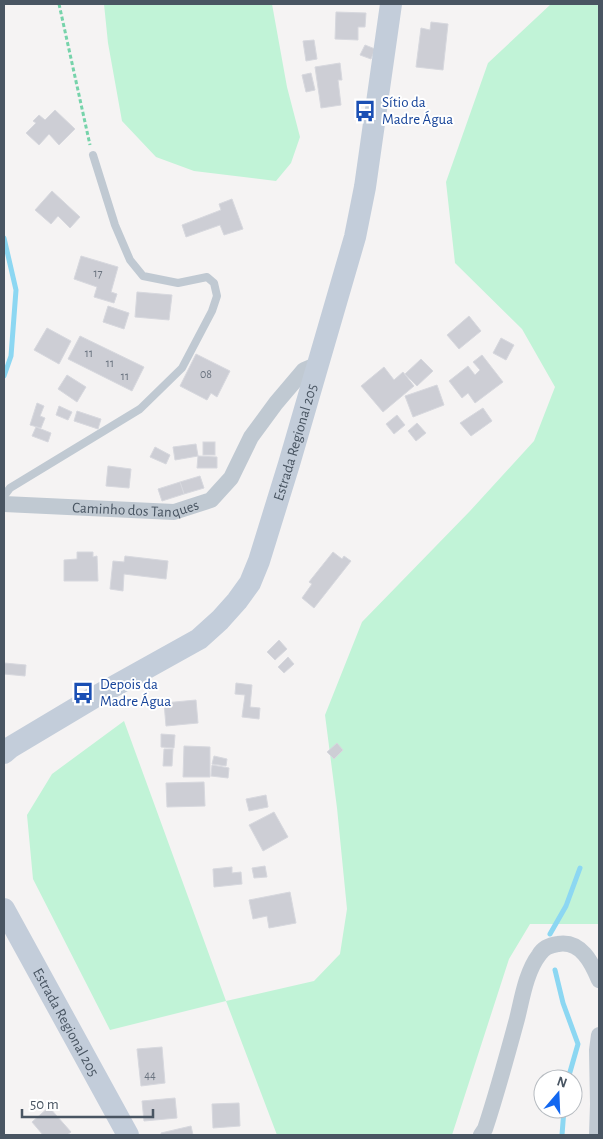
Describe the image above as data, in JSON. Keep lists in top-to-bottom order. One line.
{"streets":{"main road":["Estrada Regional 205"],"street":["Caminho dos Tanques"]},"crossings":[["Estrada Regional 205","Caminho dos Tanques"]],"places":{"bus stop":["Sítio da Madre Água","Depois da Madre Água"]},"house_numbers":["17","11","11","08","11","44"],"scale_bar":"50 m","north":"top"}
